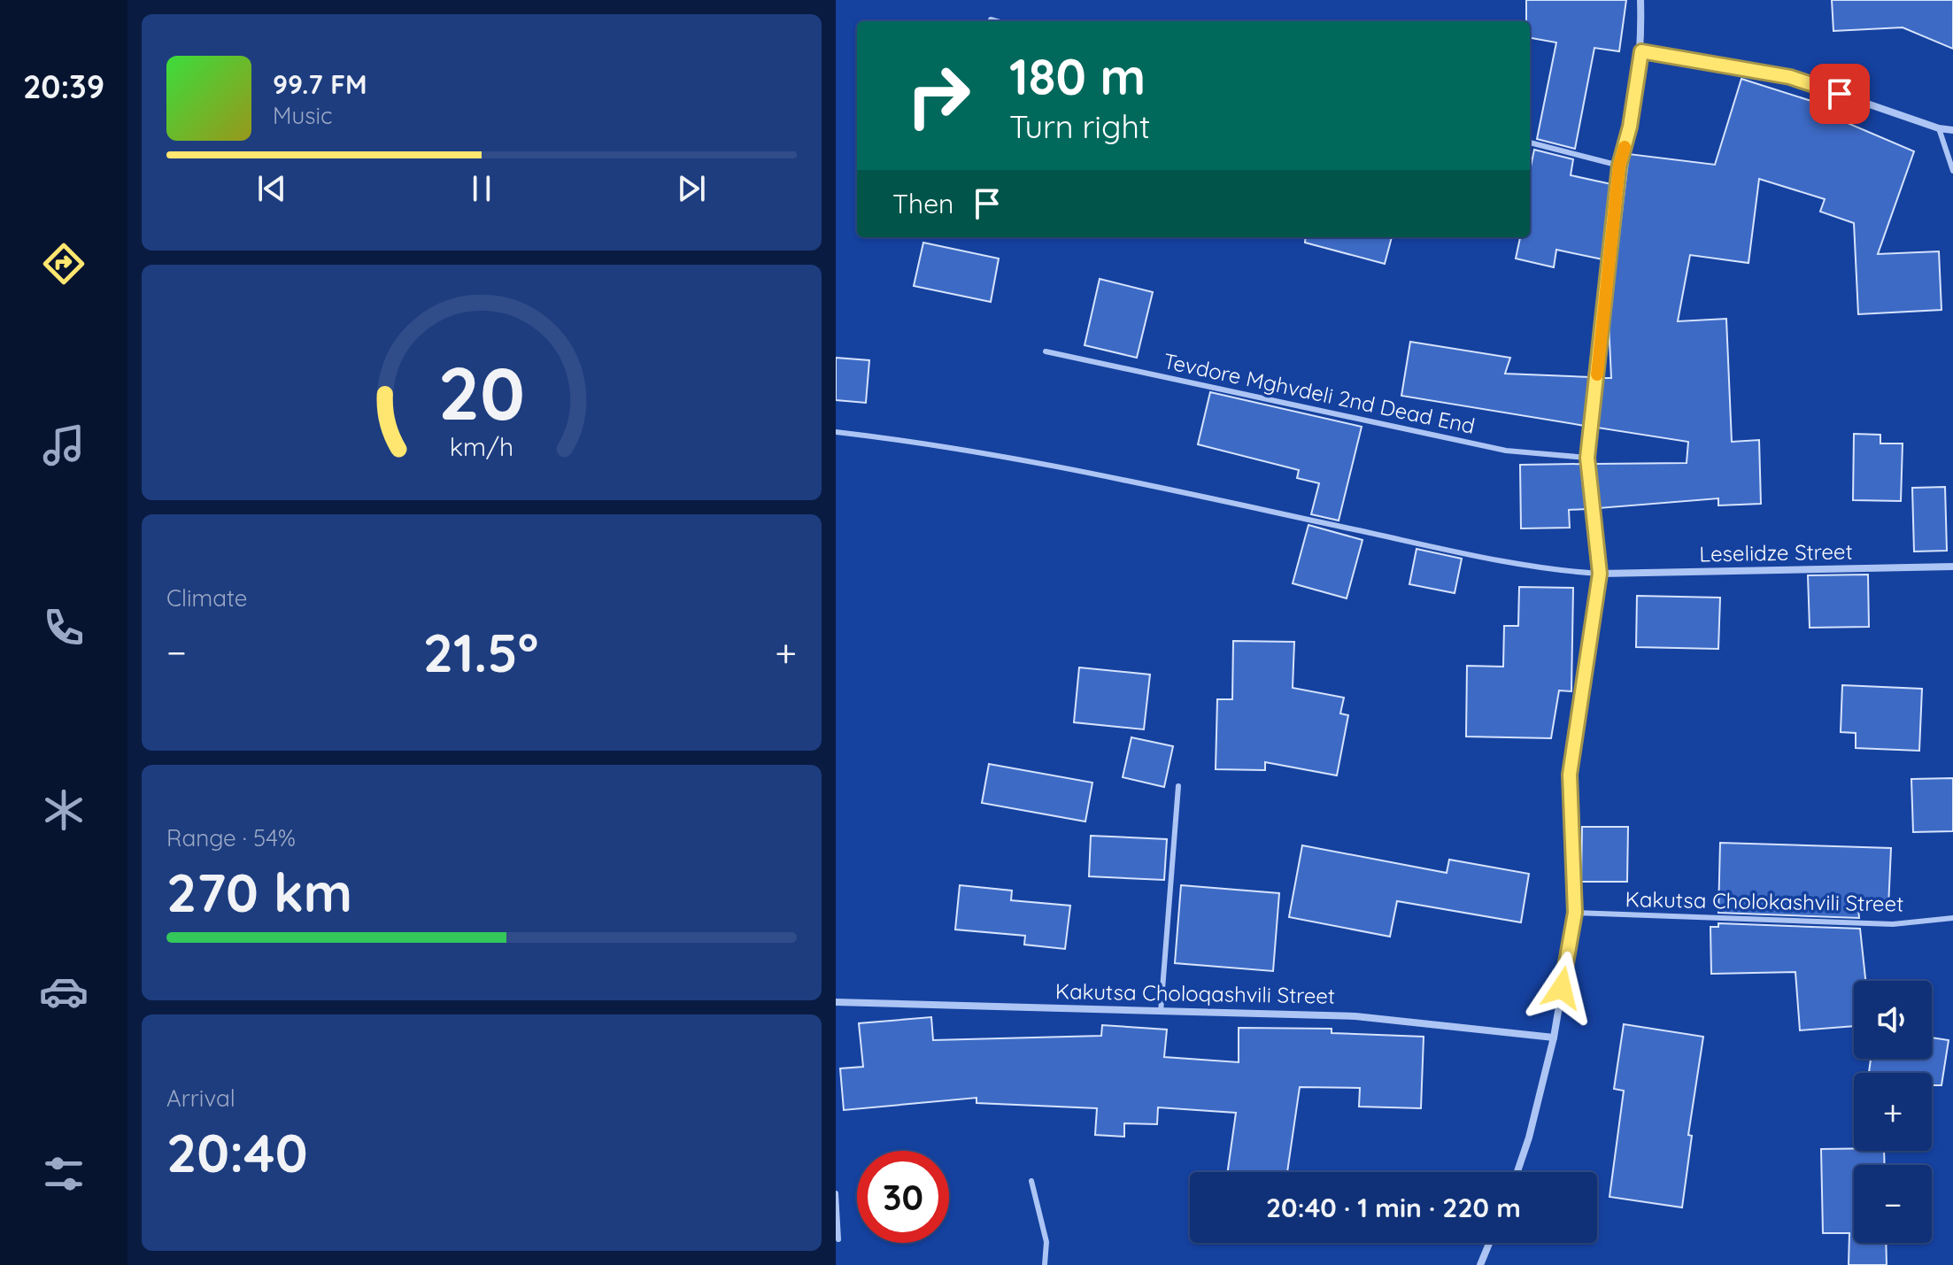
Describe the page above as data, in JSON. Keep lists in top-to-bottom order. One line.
{"streets":{"street":["Leselidze Street","Kakutsa Choloqashvili Street"],"lane":["Tevdore Mghvdeli 2nd Dead End","Kakutsa Cholokashvili Street"]},"page":{"tabs":"20:39","turn":["180 m","Turn right"],"song":["99.7 FM","Music"],"then":"Then","tile":["Climate",["Range · 54%","270 km"],["Arrival","20:40"]],"heat":["−","21.5°","+"],"map_buttons":["+","−"],"limit":"30","trip":"20:40 · 1 min · 220 m","gauge":["20","km/h"]}}
